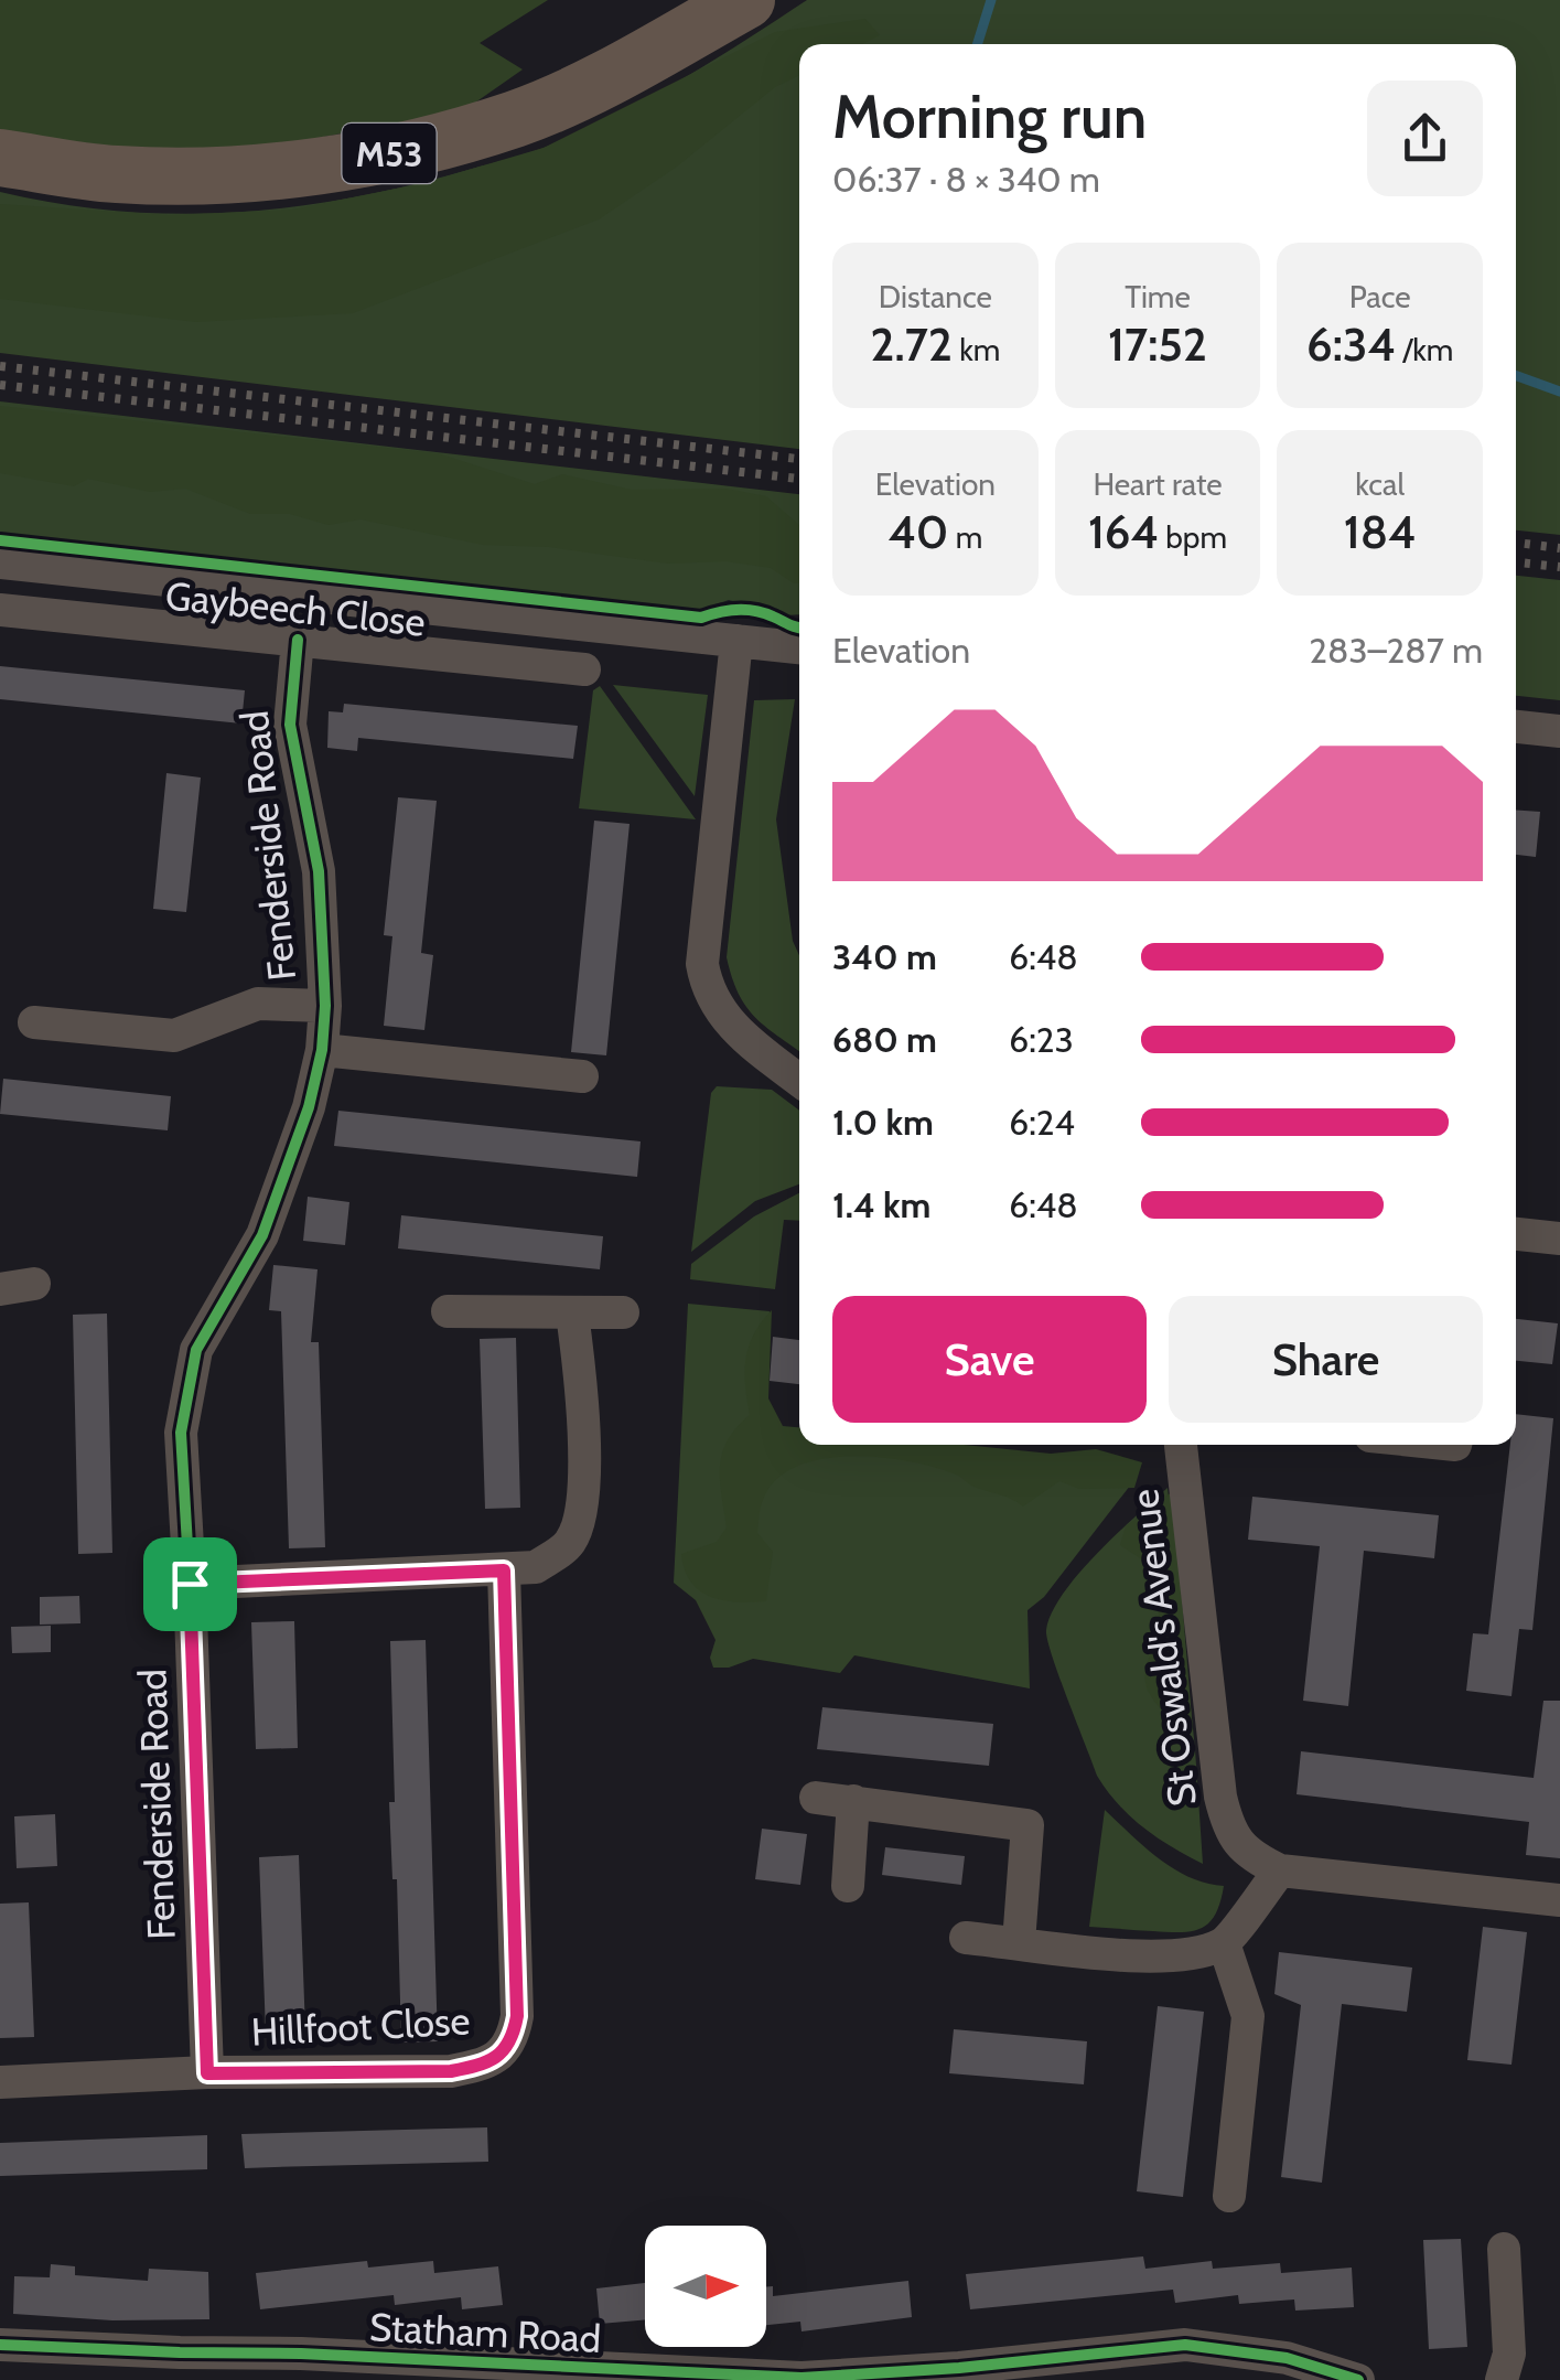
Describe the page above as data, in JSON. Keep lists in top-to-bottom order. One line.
{"streets":{"highway":["M53"],"street":["Gaybeech Close","Fenderside Road","St Oswald's Avenue","Hillfoot Close","Statham Road"]},"crossings":[["Gaybeech Close","Fenderside Road"],["Fenderside Road","Hillfoot Close"]],"north":"right","page":{"heading":["Morning run","06:37 · 8 × 340 m"],"stats":[["Distance","2.72 km"],["Time","17:52"],["Pace","6:34 /km"],["Elevation","40 m"],["Heart rate","164 bpm"],["kcal","184"]],"chart":["Elevation","283–287 m"],"list":[{"name":"340 m","note":"6:48"},{"name":"680 m","note":"6:23"},{"name":"1.0 km","note":"6:24"},{"name":"1.4 km","note":"6:48"}],"buttons":["Save","Share"]}}
